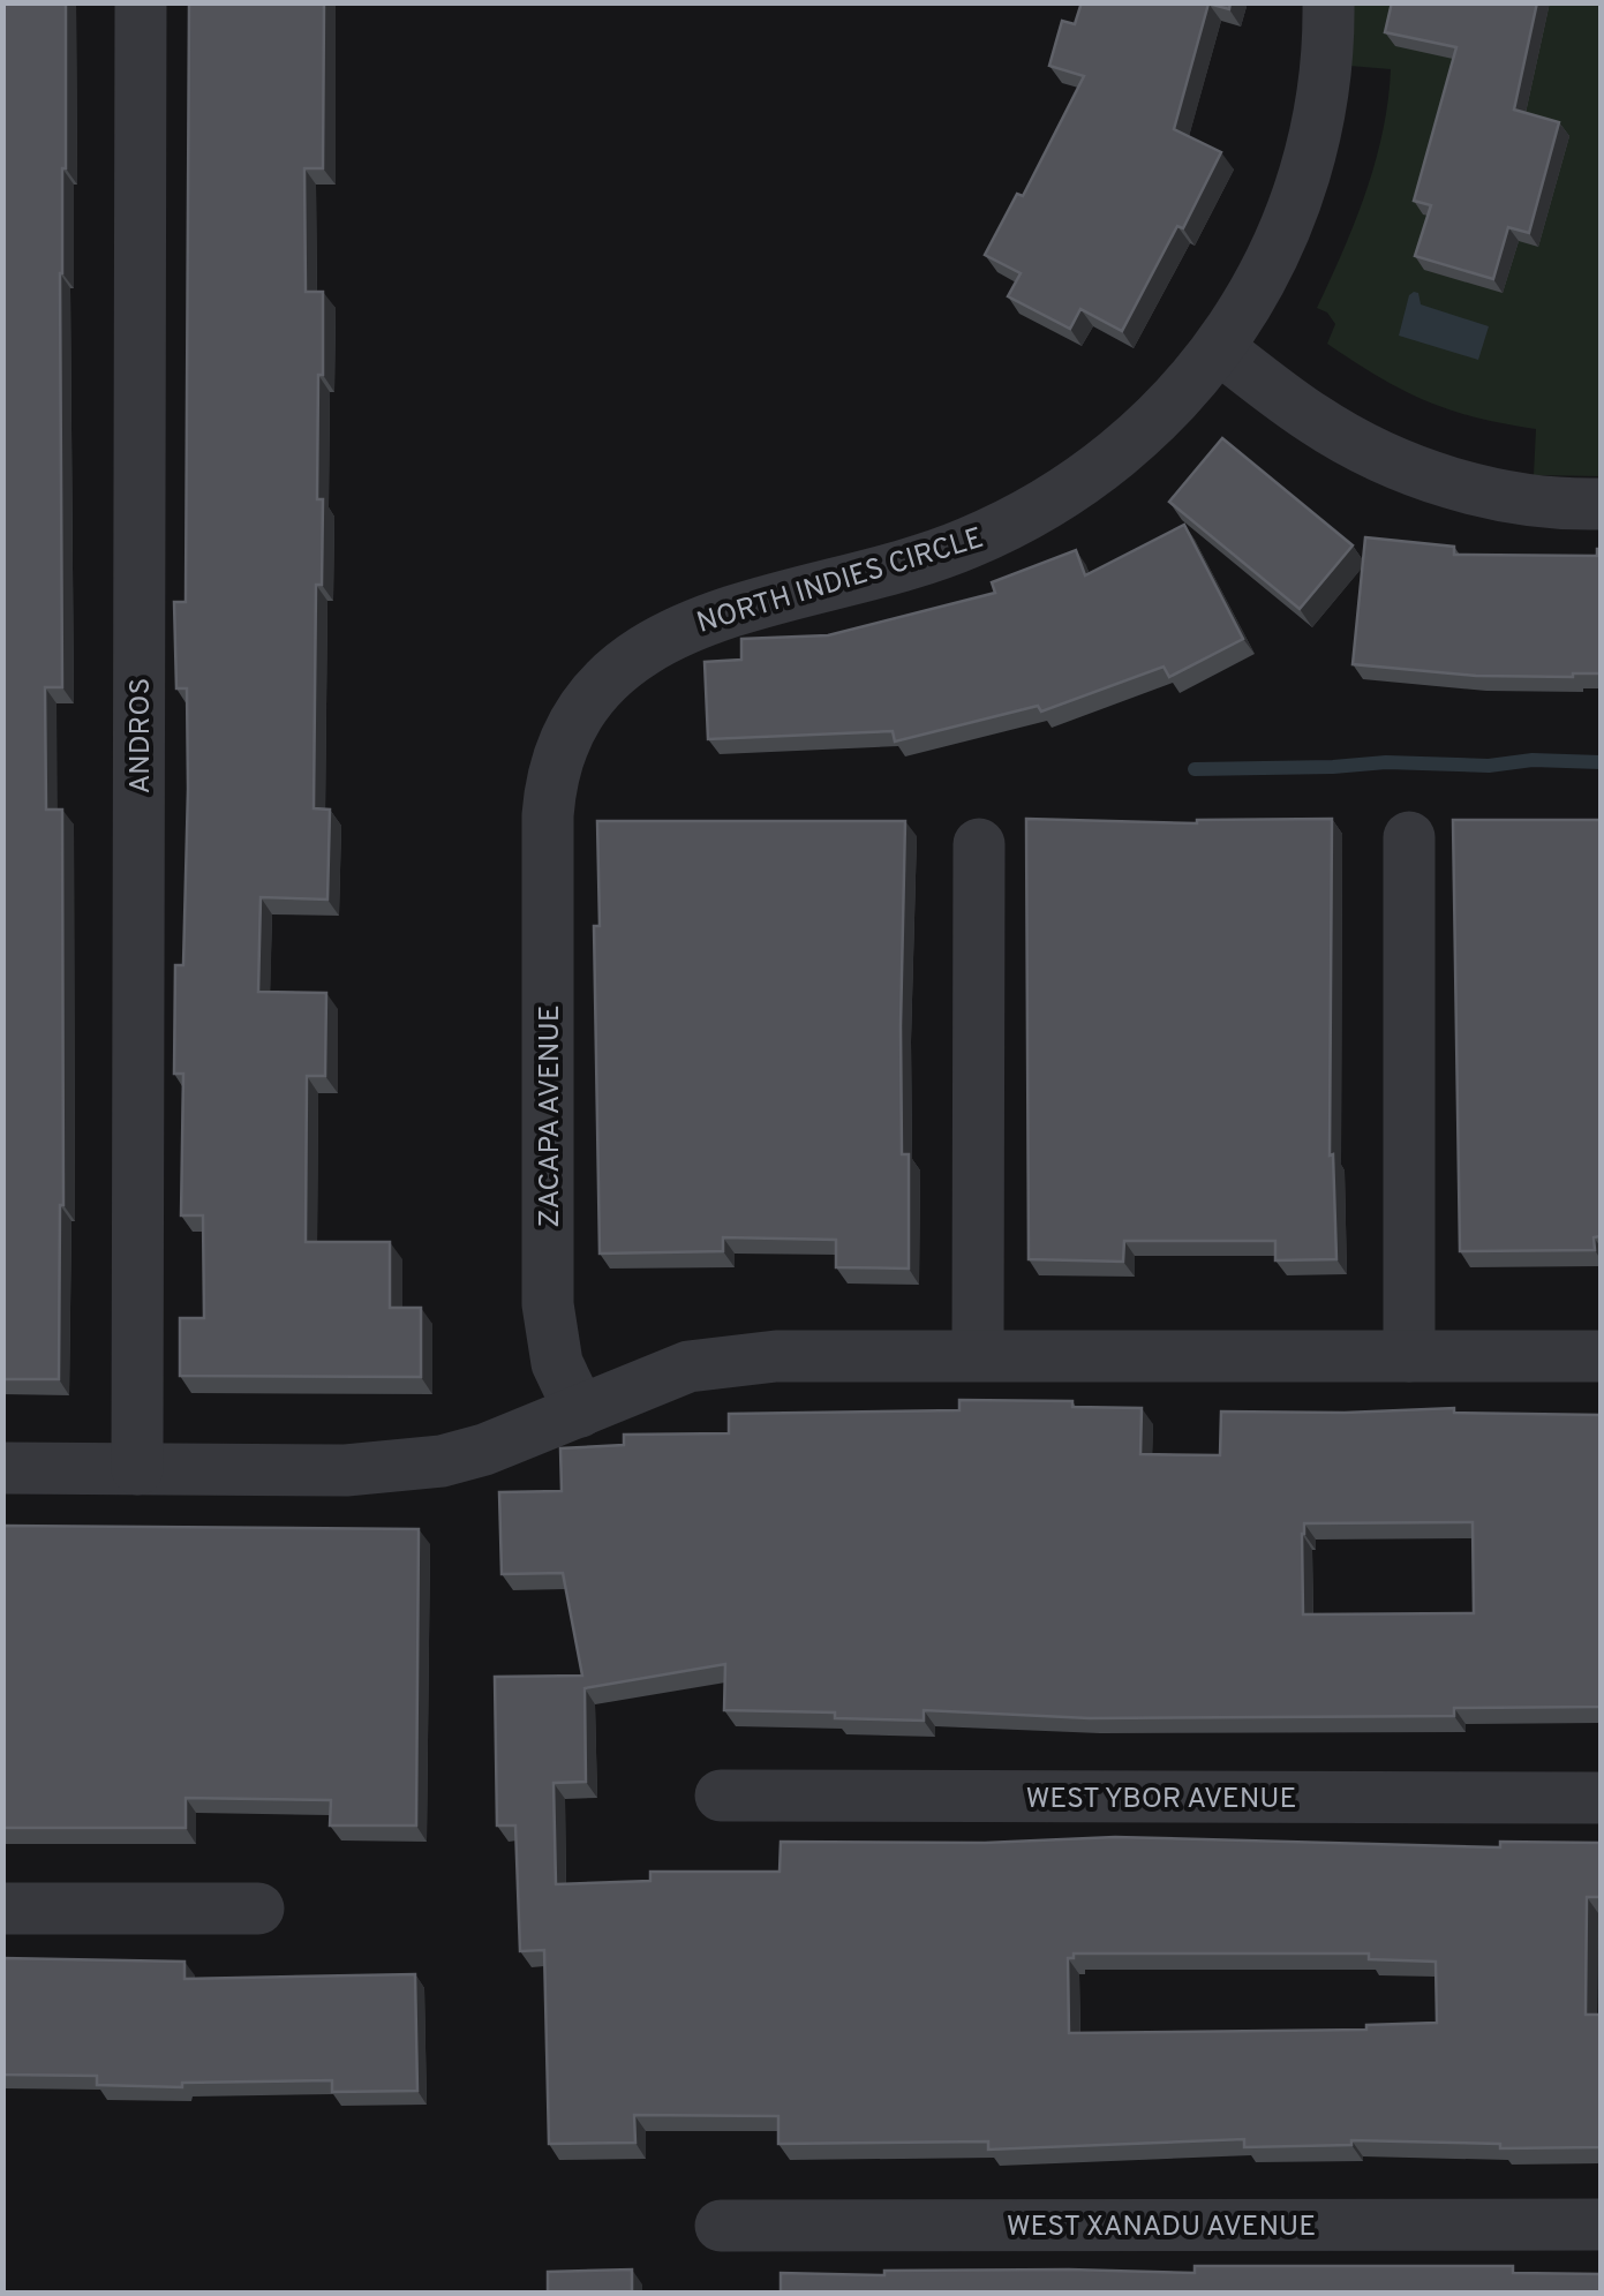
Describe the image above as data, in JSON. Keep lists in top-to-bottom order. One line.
{"streets":{"street":["NORTH INDIES CIRCLE","ANDROS","ZACAPA AVENUE","WEST YBOR AVENUE","WEST XANADU AVENUE"]},"crossings":[["NORTH INDIES CIRCLE","ZACAPA AVENUE"]]}
